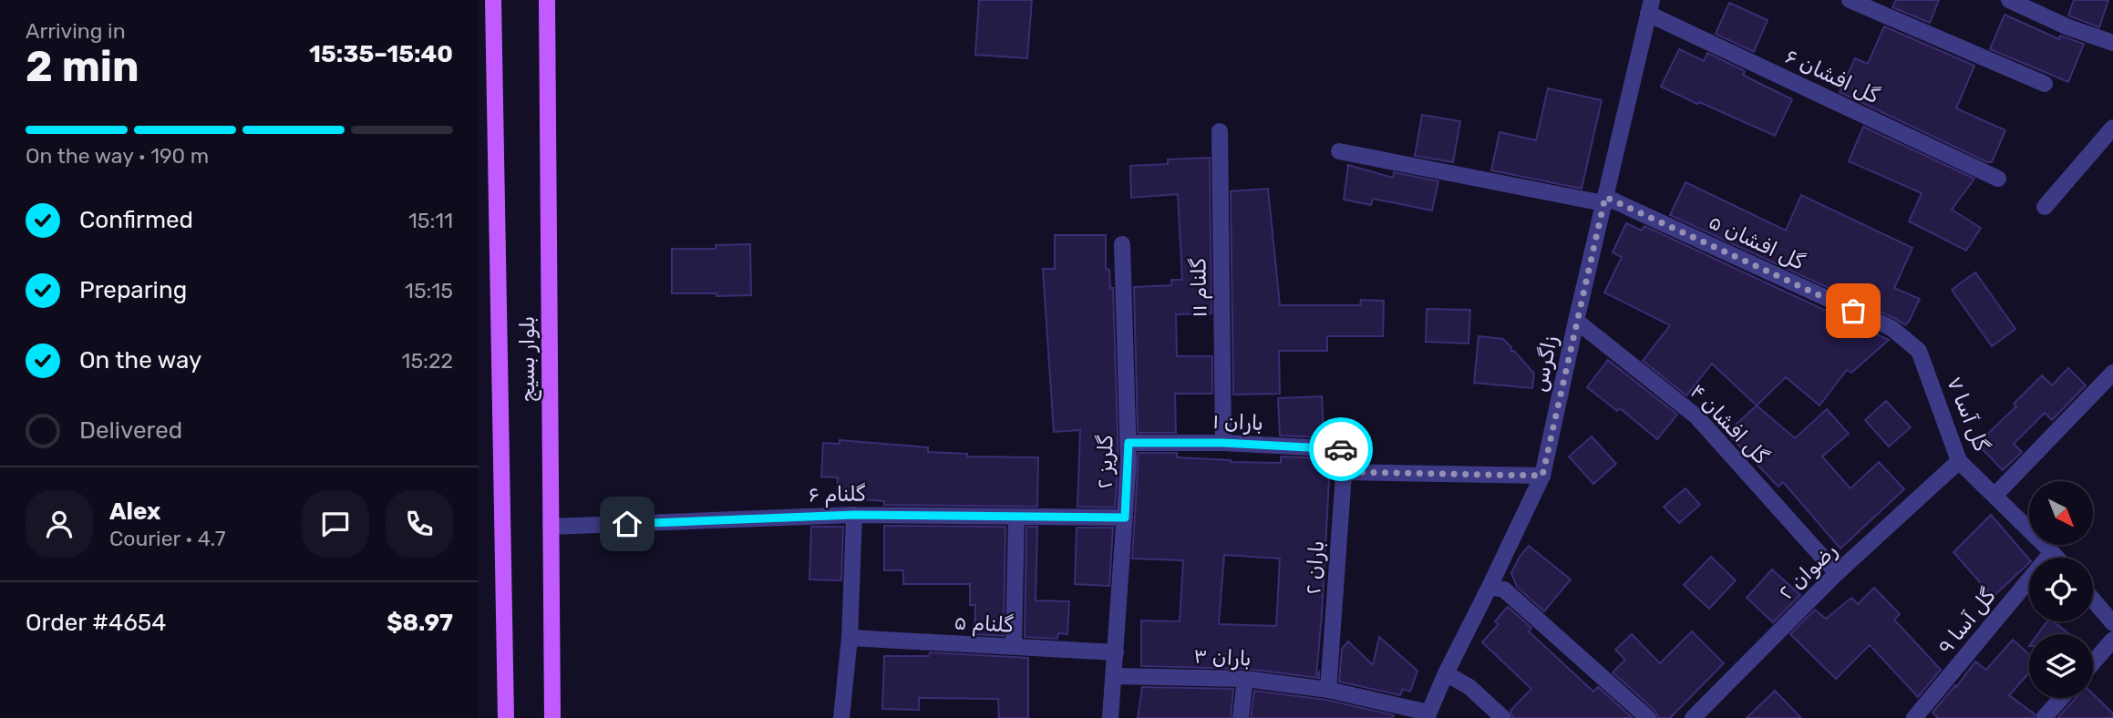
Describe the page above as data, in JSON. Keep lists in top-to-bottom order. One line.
{"streets":{"main road":["بلوار بسیج"],"street":["گل افشان ۶","گل افشان ۵","گلنام ۱۱","زاگرس","گل آسا ۷","باران ۱","گل افشان ۴","گلریز ۲","گلنام ۶","باران ۲","رضوان ۲","گل آسا ۹","گلنام ۵","باران ۳"]},"crossings":[["گل افشان ۶","زاگرس"],["گل افشان ۵","زاگرس"],["گل افشان ۵","گل آسا ۷"],["گلنام ۱۱","باران ۱"],["بلوار بسیج","گلنام ۶"],["زاگرس","گل افشان ۴"],["زاگرس","باران ۳"],["گل آسا ۷","رضوان ۲"],["گل آسا ۷","گل آسا ۹"],["باران ۱","گلریز ۲"],["باران ۱","باران ۲"],["گل افشان ۴","رضوان ۲"],["گلریز ۲","گلنام ۶"],["گلریز ۲","گلنام ۵"],["گلریز ۲","باران ۳"],["باران ۲","باران ۳"]],"north":"bottom right","page":{"heading":["2 min","Arriving in","15:35–15:40"],"panel":["Alex","Courier · 4.7","Order #4654","$8.97"],"bar":"On the way · 190 m","list":[["Confirmed","15:11"],["Preparing","15:15"],["On the way","15:22"],"Delivered"]}}
